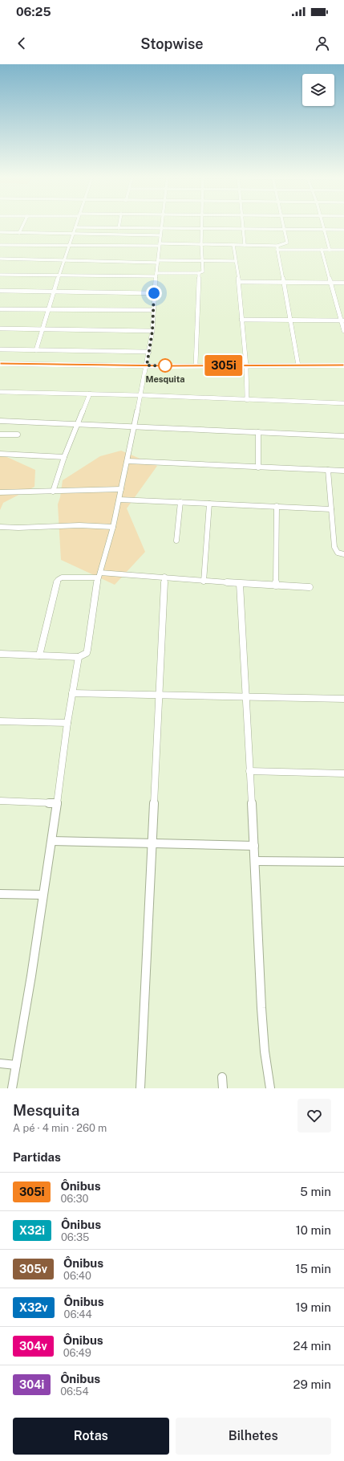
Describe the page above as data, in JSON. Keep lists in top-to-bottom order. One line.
{"places":["Mesquita"],"lines":["bus line 305i"],"page":{"status":"06:25","header":"Stopwise","on_map":"305i","heading":[["Mesquita","A pé · 4 min · 260 m"],"Partidas"],"list":[{"mark":"305i","name":"Ônibus","note":"06:30","value":"5 min"},{"mark":"X32i","name":"Ônibus","note":"06:35","value":"10 min"},{"mark":"305v","name":"Ônibus","note":"06:40","value":"15 min"},{"mark":"X32v","name":"Ônibus","note":"06:44","value":"19 min"},{"mark":"304v","name":"Ônibus","note":"06:49","value":"24 min"},{"mark":"304i","name":"Ônibus","note":"06:54","value":"29 min"}],"buttons":["Rotas","Bilhetes"]}}
